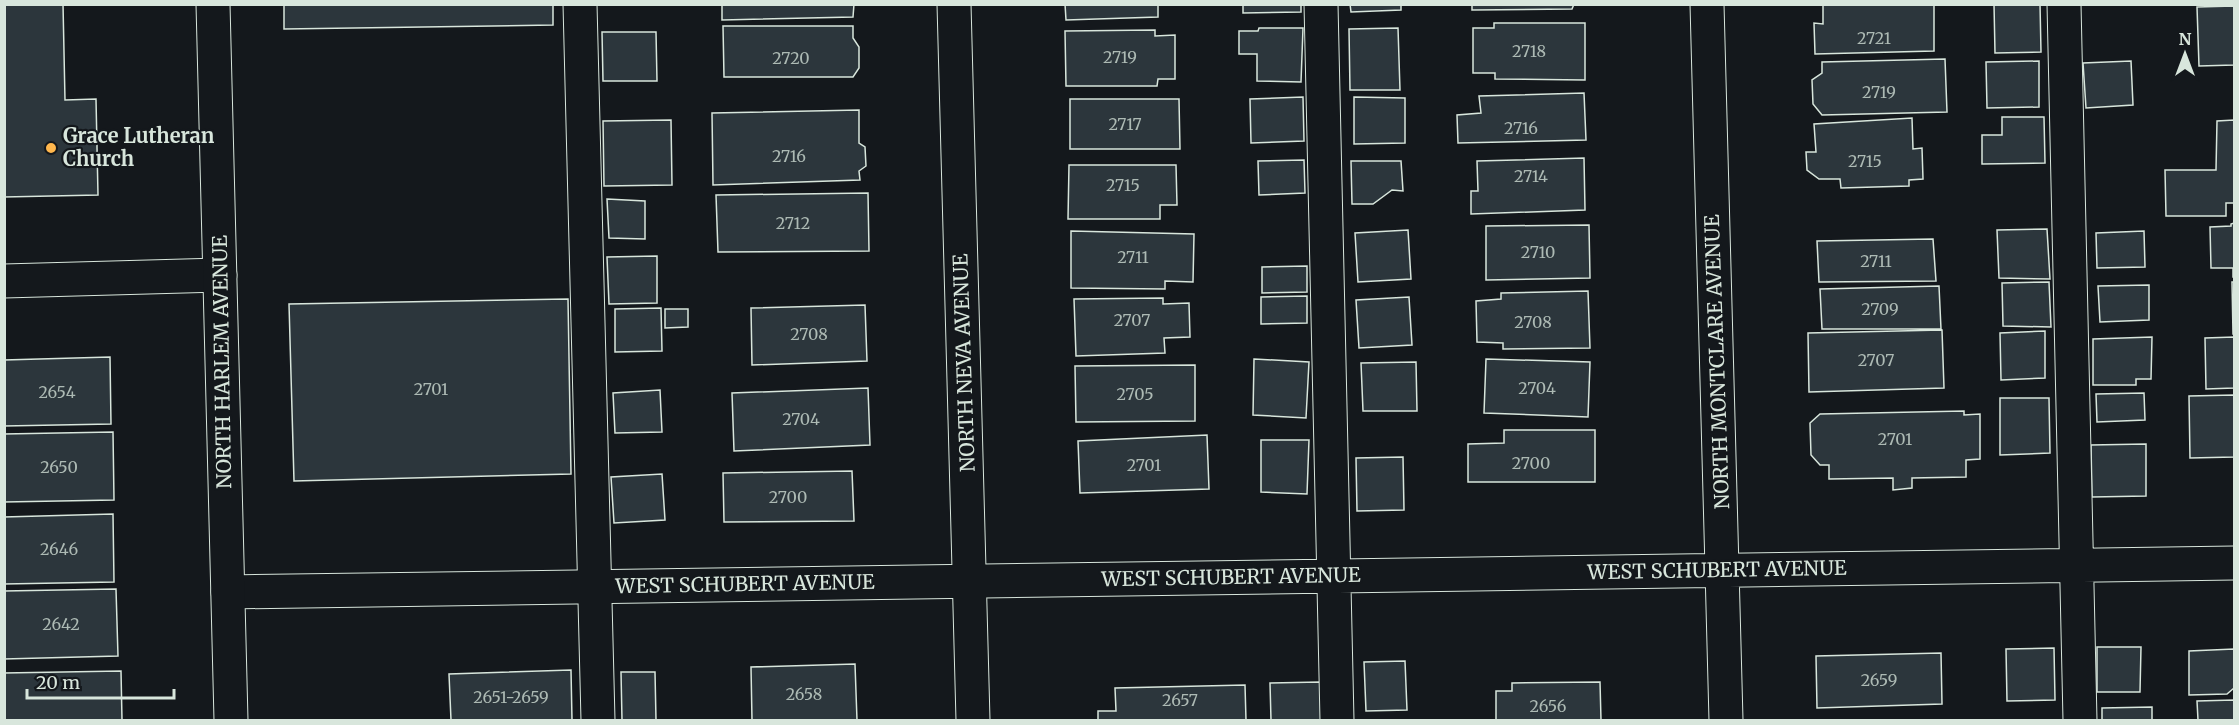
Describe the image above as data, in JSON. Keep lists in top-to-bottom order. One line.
{"streets":{"street":["NORTH HARLEM AVENUE","NORTH MONTCLARE AVENUE","NORTH NEVA AVENUE","WEST SCHUBERT AVENUE"]},"crossings":[["NORTH HARLEM AVENUE","WEST SCHUBERT AVENUE"],["NORTH MONTCLARE AVENUE","WEST SCHUBERT AVENUE"],["NORTH NEVA AVENUE","WEST SCHUBERT AVENUE"]],"places":["Grace Lutheran Church"],"house_numbers":["2721","2718","2719","2720","2719","2717","2716","2716","2715","2714","2715","2712","2710","2711","2711","2709","2707","2708","2708","2707","2704","2701","2654","2705","2704","2701","2700","2701","2650","2700","2646","2642","2659","2658","2651-2659","2657","2656"],"scale_bar":"20 m","north":"top"}
